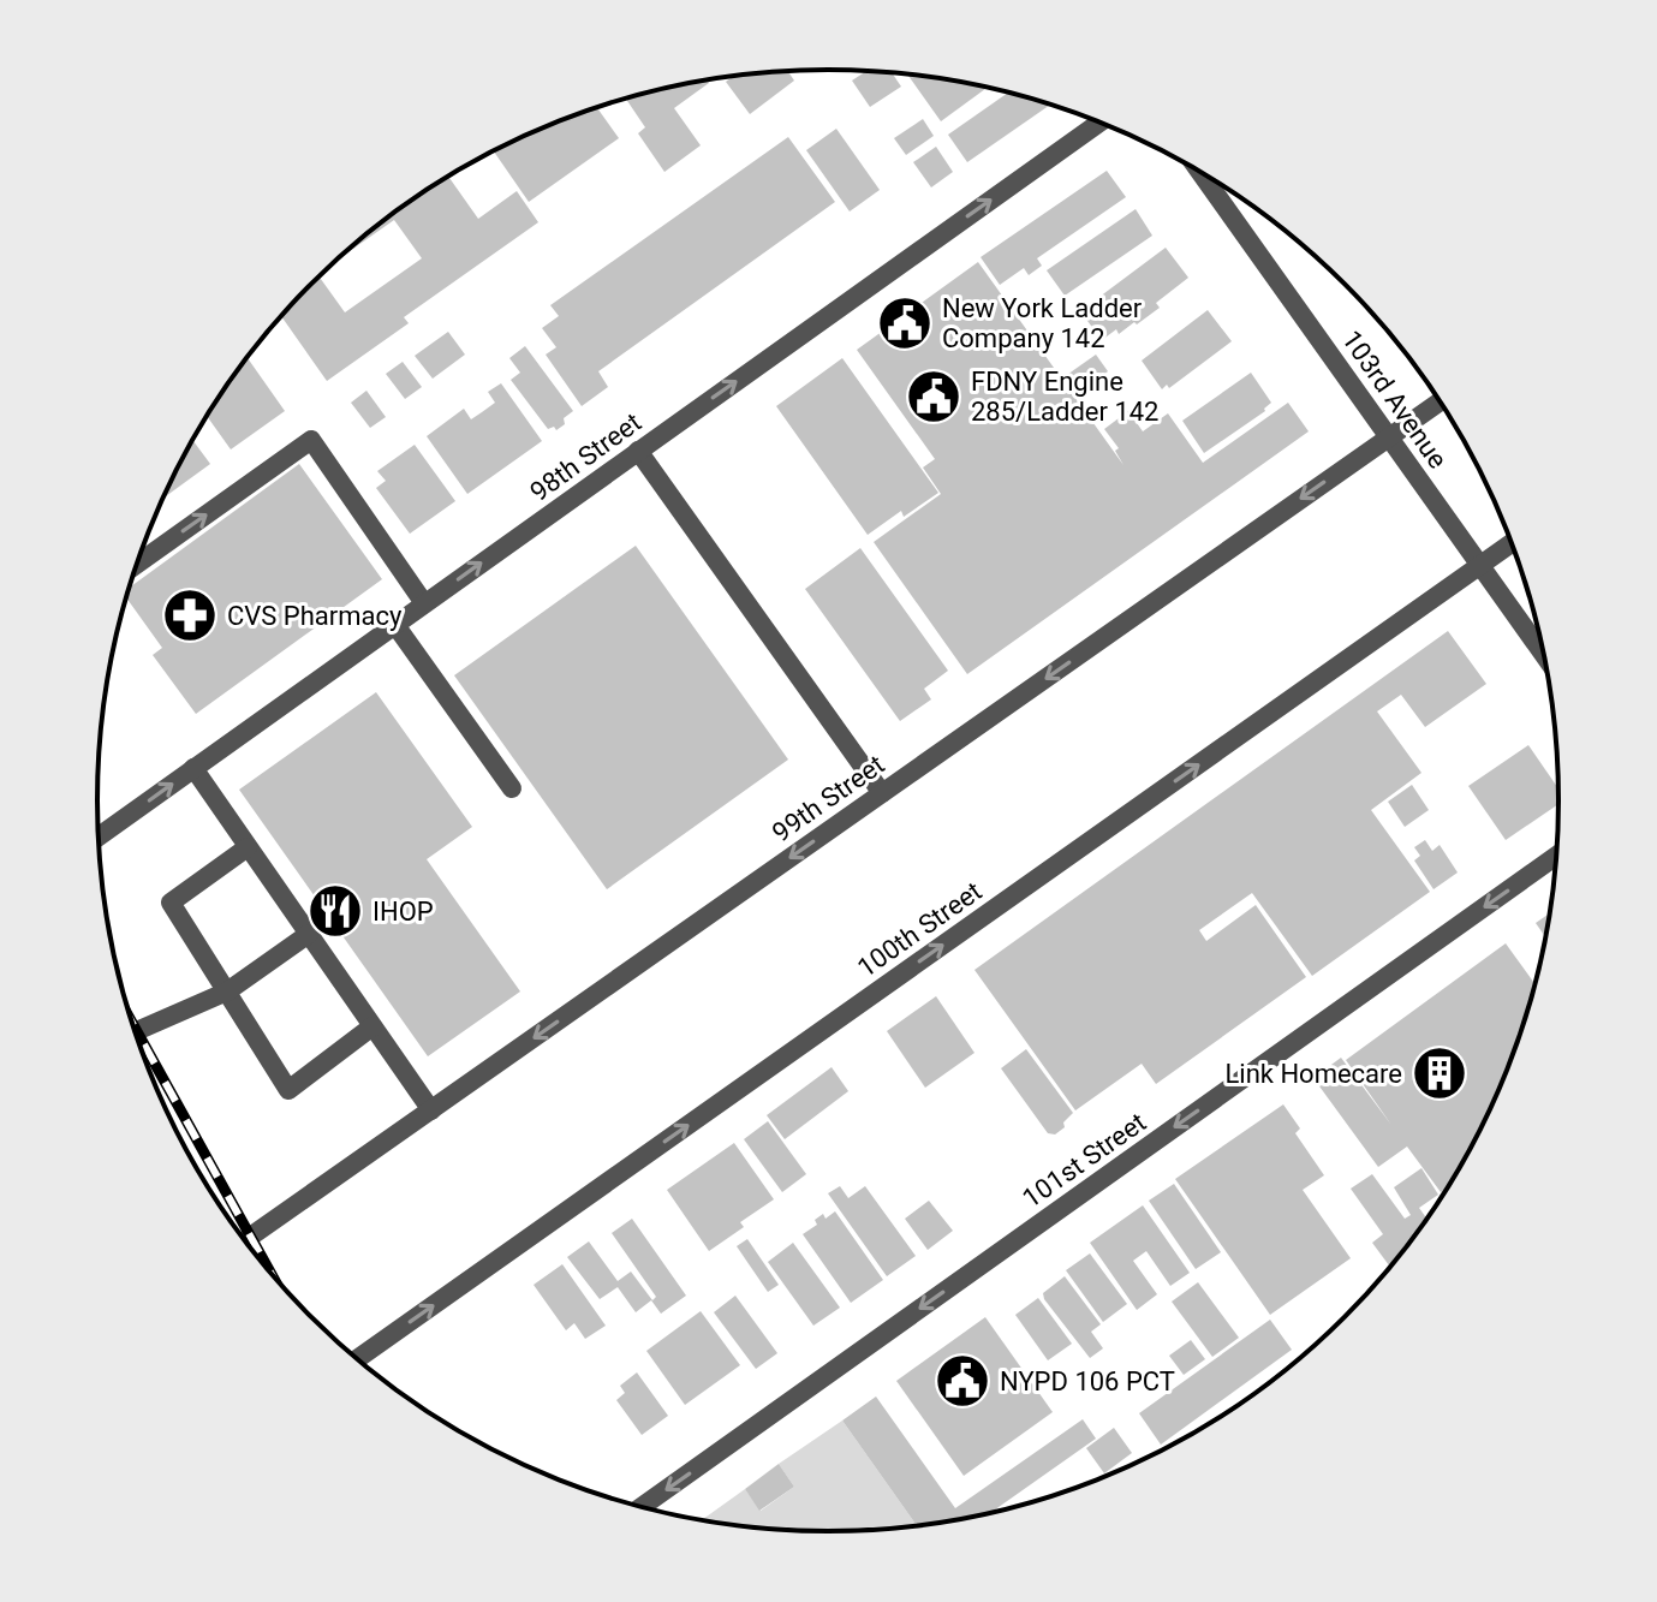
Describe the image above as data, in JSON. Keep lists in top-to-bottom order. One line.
{"streets":{"street":["103rd Avenue","98th Street","99th Street","100th Street","101st Street"]},"crossings":[["103rd Avenue","99th Street"],["103rd Avenue","100th Street"]],"one_way":["98th Street","99th Street","100th Street","101st Street"],"places":{"public building":["New York Ladder Company 142","FDNY Engine 285/Ladder 142","NYPD 106 PCT"],"pharmacy":["CVS Pharmacy"],"restaurant":["IHOP"],"building":["Link Homecare"]}}
